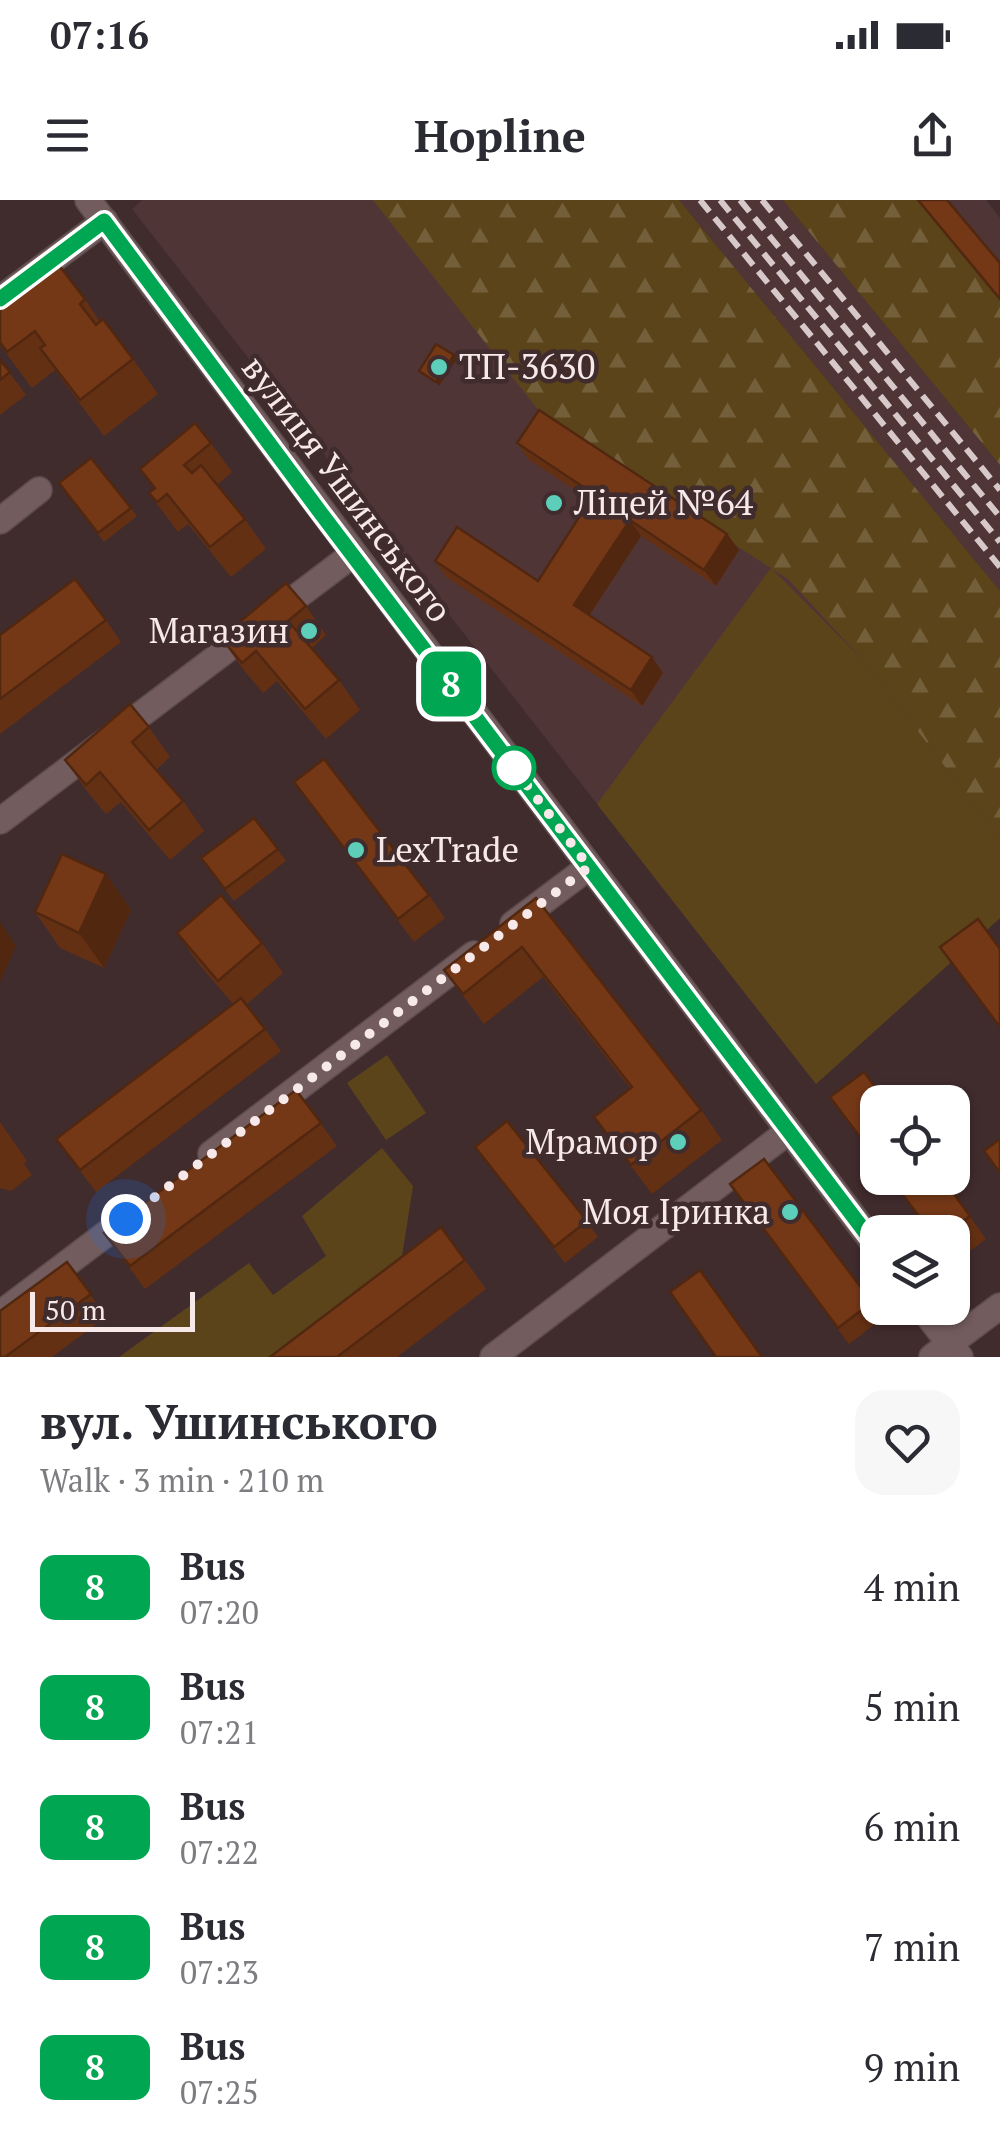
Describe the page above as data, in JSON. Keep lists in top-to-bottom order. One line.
{"streets":{"street":["вулиця Ушинського"]},"places":["ТП-3630","Ліцей №64","Магазин","LexTrade","Мрамор","Моя Іринка"],"lines":["bus line 8"],"scale_bar":"50 m","page":{"status":"07:16","header":"Hopline","on_map":"8","scale":"50 m","heading":["вул. Ушинського","Walk · 3 min · 210 m"],"list":[{"mark":"8","name":"Bus","note":"07:20","value":"4 min"},{"mark":"8","name":"Bus","note":"07:21","value":"5 min"},{"mark":"8","name":"Bus","note":"07:22","value":"6 min"},{"mark":"8","name":"Bus","note":"07:23","value":"7 min"},{"mark":"8","name":"Bus","note":"07:25","value":"9 min"}]}}
